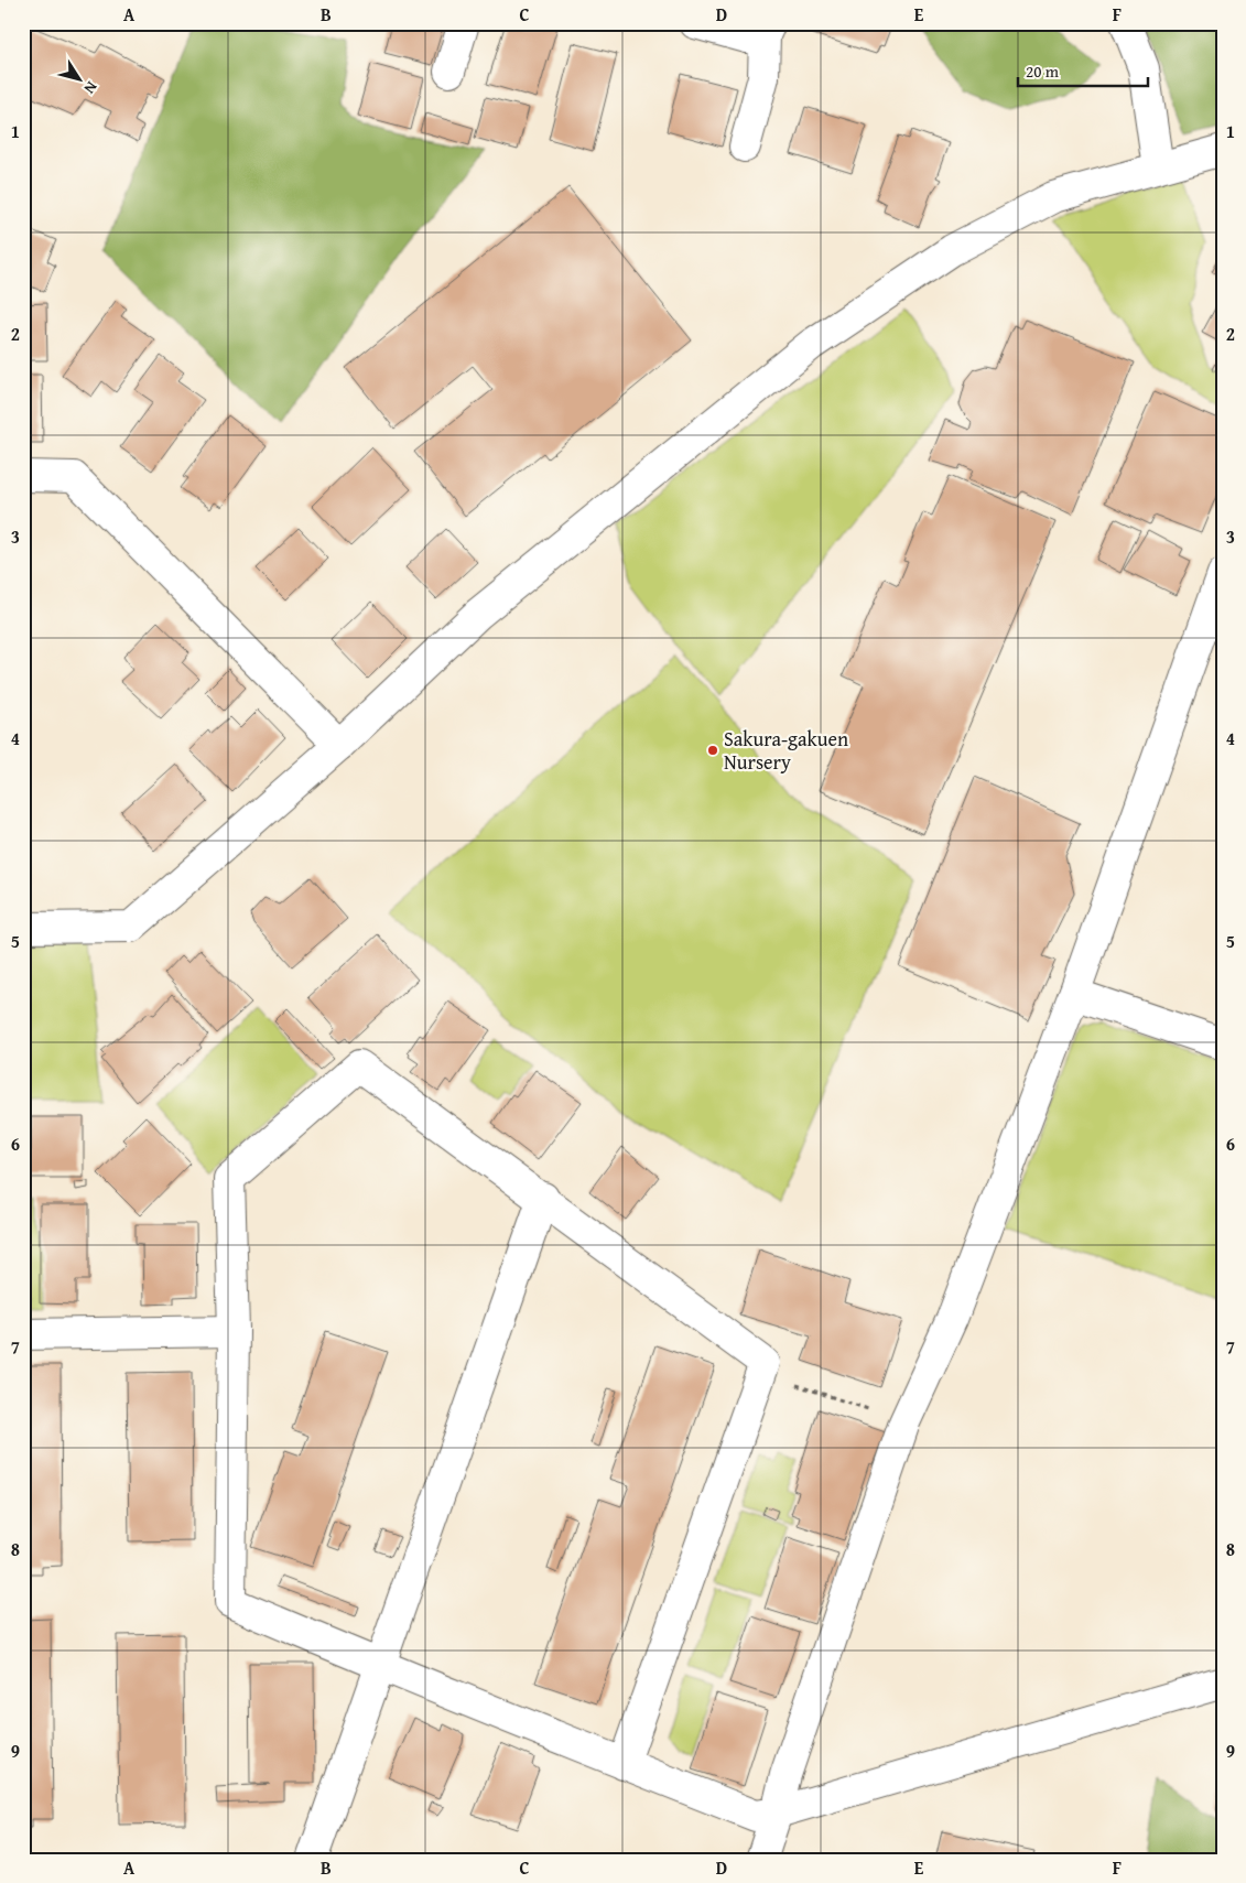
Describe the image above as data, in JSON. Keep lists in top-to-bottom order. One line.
{"places":["Sakura-gakuen Nursery"],"scale_bar":"20 m","north":"bottom right","grid":{"columns":["A","B","C","D","E","F"],"rows":["1","2","3","4","5","6","7","8","9"]}}
